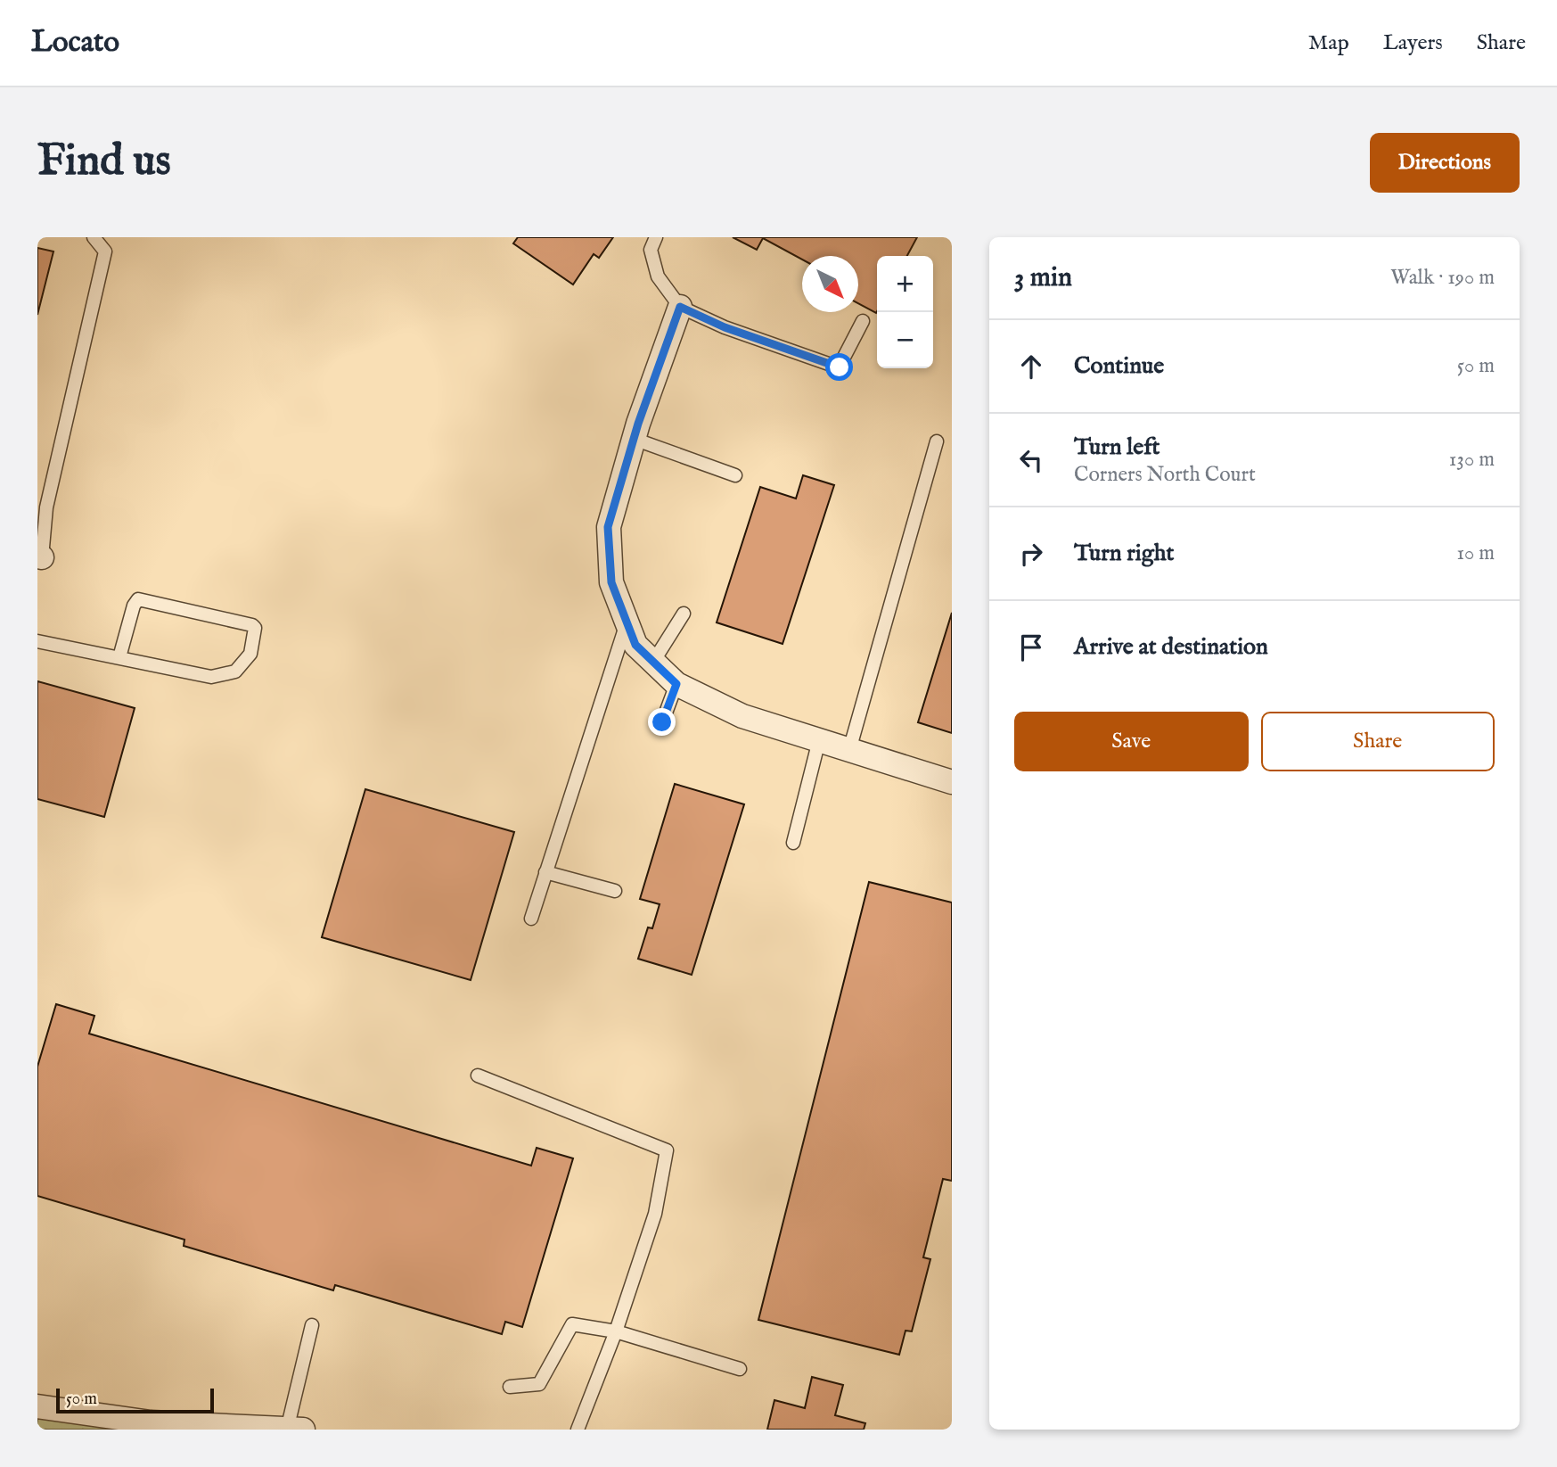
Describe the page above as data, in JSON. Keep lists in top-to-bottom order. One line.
{"scale_bar":"50 m","north":"bottom right","page":{"header":"Locato","nav":["Map","Layers","Share"],"buttons":["Directions",["Save","Share"]],"title":"Find us","heading":["3 min","Walk · 190 m"],"map_buttons":["+","−"],"list":[["Continue","50 m"],["Turn left","Corners North Court","130 m"],["Turn right","10 m"],"Arrive at destination"],"scale":"50 m"}}
